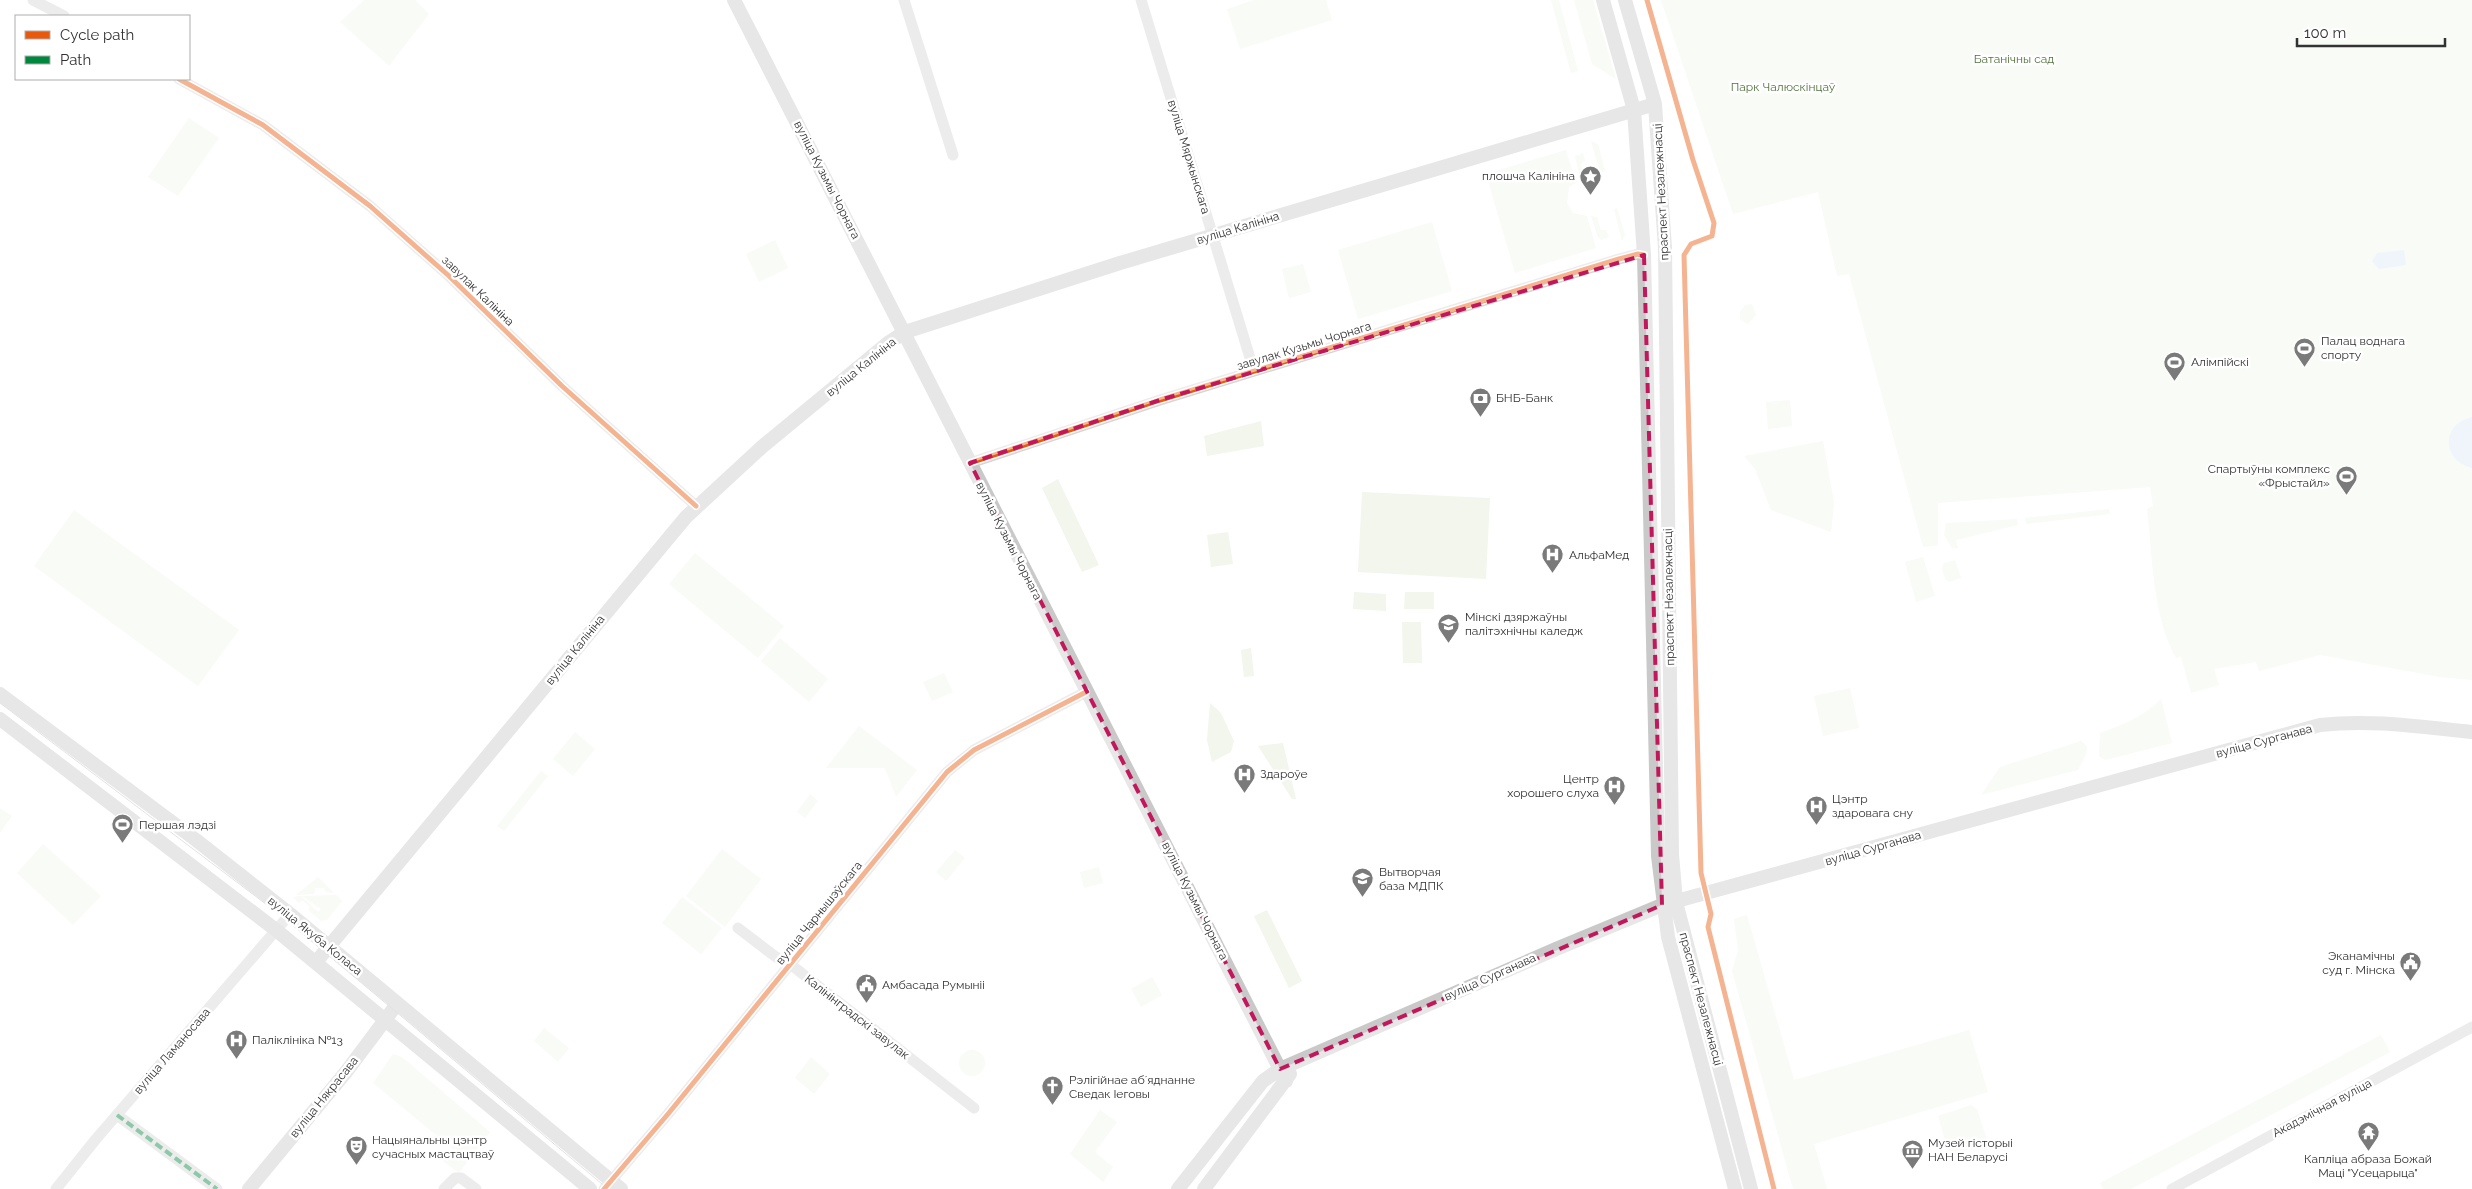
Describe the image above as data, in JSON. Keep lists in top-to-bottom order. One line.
{"streets":{"main road":["вуліца Кузьмы Чорнага","праспект Незалежнасці","вуліца Калініна","вуліца Сурганава","вуліца Якуба Коласа","вуліца Някрасава"],"street":["вуліца Мяржынскага","завулак Калініна","завулак Кузьмы Чорнага","вуліца Чарнышэўскага","Калінінградскі завулак","вуліца Ламаносава","Акадэмічная вуліца"]},"crossings":[["вуліца Мяржынскага","вуліца Калініна"],["вуліца Мяржынскага","завулак Кузьмы Чорнага"],["вуліца Кузьмы Чорнага","вуліца Калініна"],["вуліца Кузьмы Чорнага","завулак Кузьмы Чорнага"],["вуліца Кузьмы Чорнага","вуліца Сурганава"],["вуліца Кузьмы Чорнага","вуліца Чарнышэўскага"],["праспект Незалежнасці","вуліца Калініна"],["праспект Незалежнасці","завулак Кузьмы Чорнага"],["праспект Незалежнасці","вуліца Сурганава"],["вуліца Калініна","завулак Калініна"],["вуліца Калініна","вуліца Якуба Коласа"],["вуліца Чарнышэўскага","вуліца Якуба Коласа"],["вуліца Чарнышэўскага","Калінінградскі завулак"],["вуліца Якуба Коласа","вуліца Ламаносава"],["вуліца Якуба Коласа","вуліца Някрасава"]],"parks":["Батанічны сад","Парк Чалюскінцаў"],"places":{"place":["плошча Калініна"],"sports":["Палац воднага спорту","Алімпійскі","Спартыўны комплекс «Фрыстайл»","Першая лэдзі"],"bank":["БНБ-Банк"],"hospital":["АльфаМед","Здароўе","Центр хорошего слуха","Цэнтр здаровага сну","Паліклініка №13"],"school or university":["Мінскі дзяржаўны палітэхнічны каледж","Вытворчая база МДПК"],"public building":["Эканамічны суд г. Мінска","Амбасада Румыніі"],"church":["Рэлігійнае абʼяднанне Сведак Іеговы"],"temple":["Капліца абраза Божай Маці \"Усецарыца\""],"theatre":["Нацыянальны цэнтр сучасных мастацтваў"],"museum":["Музей гісторыі НАН Беларусі"]},"legend":["Cycle path","Path"],"scale_bar":"100 m"}
